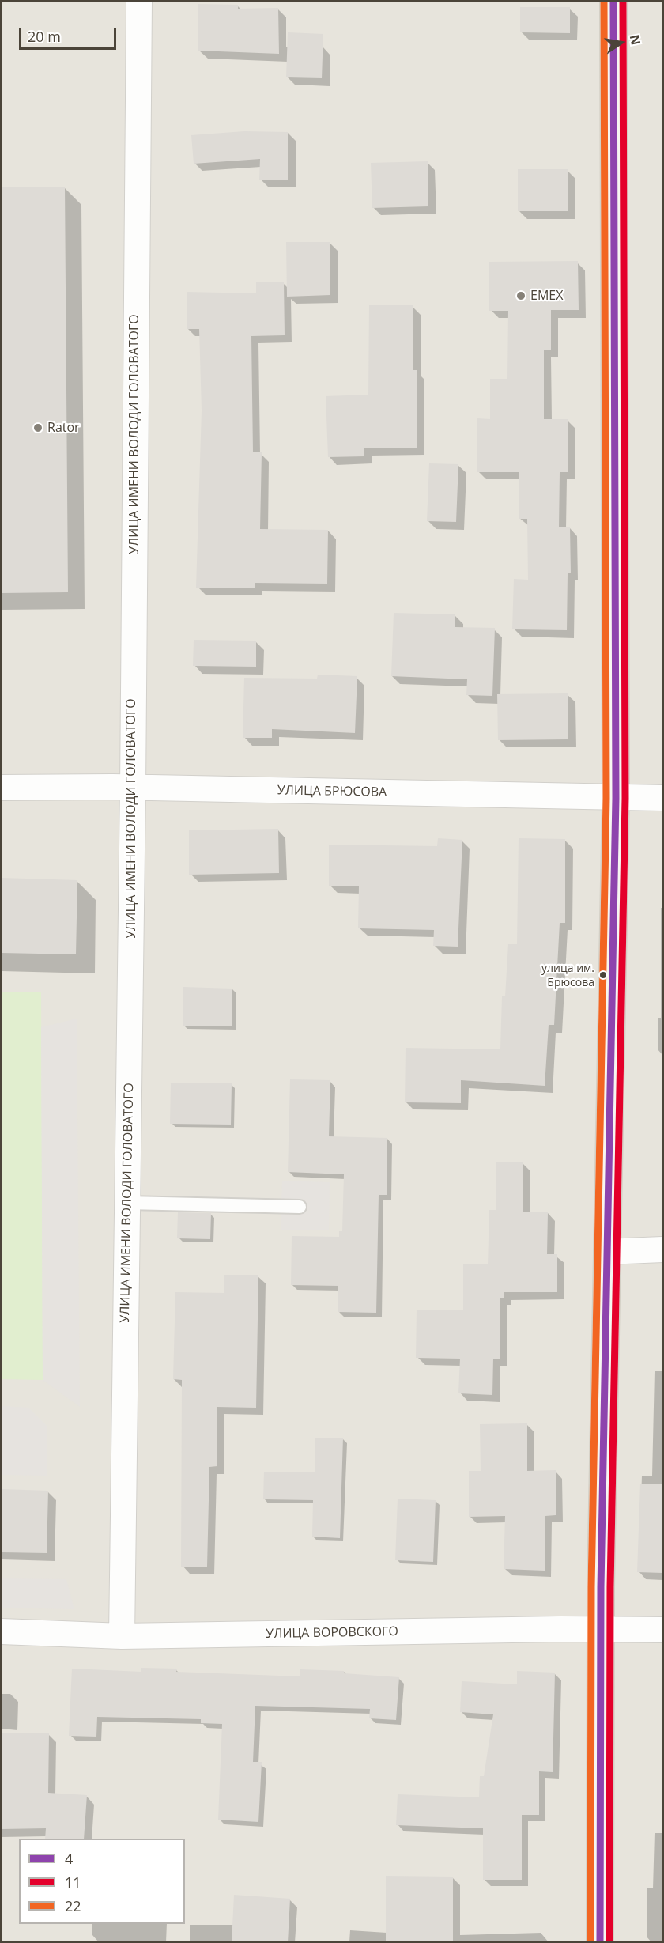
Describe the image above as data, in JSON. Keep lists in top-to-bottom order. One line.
{"streets":{"street":["УЛИЦА ИМЕНИ ВОЛОДИ ГОЛОВАТОГО","УЛИЦА БРЮСОВА","УЛИЦА ВОРОВСКОГО"]},"crossings":[["УЛИЦА ИМЕНИ ВОЛОДИ ГОЛОВАТОГО","УЛИЦА БРЮСОВА"],["УЛИЦА ИМЕНИ ВОЛОДИ ГОЛОВАТОГО","УЛИЦА ВОРОВСКОГО"]],"places":["EMEX","Rator","улица им. Брюсова"],"lines":["transit line 4","transit line 11","transit line 22"],"legend":["4","11","22"],"scale_bar":"20 m","north":"right"}
